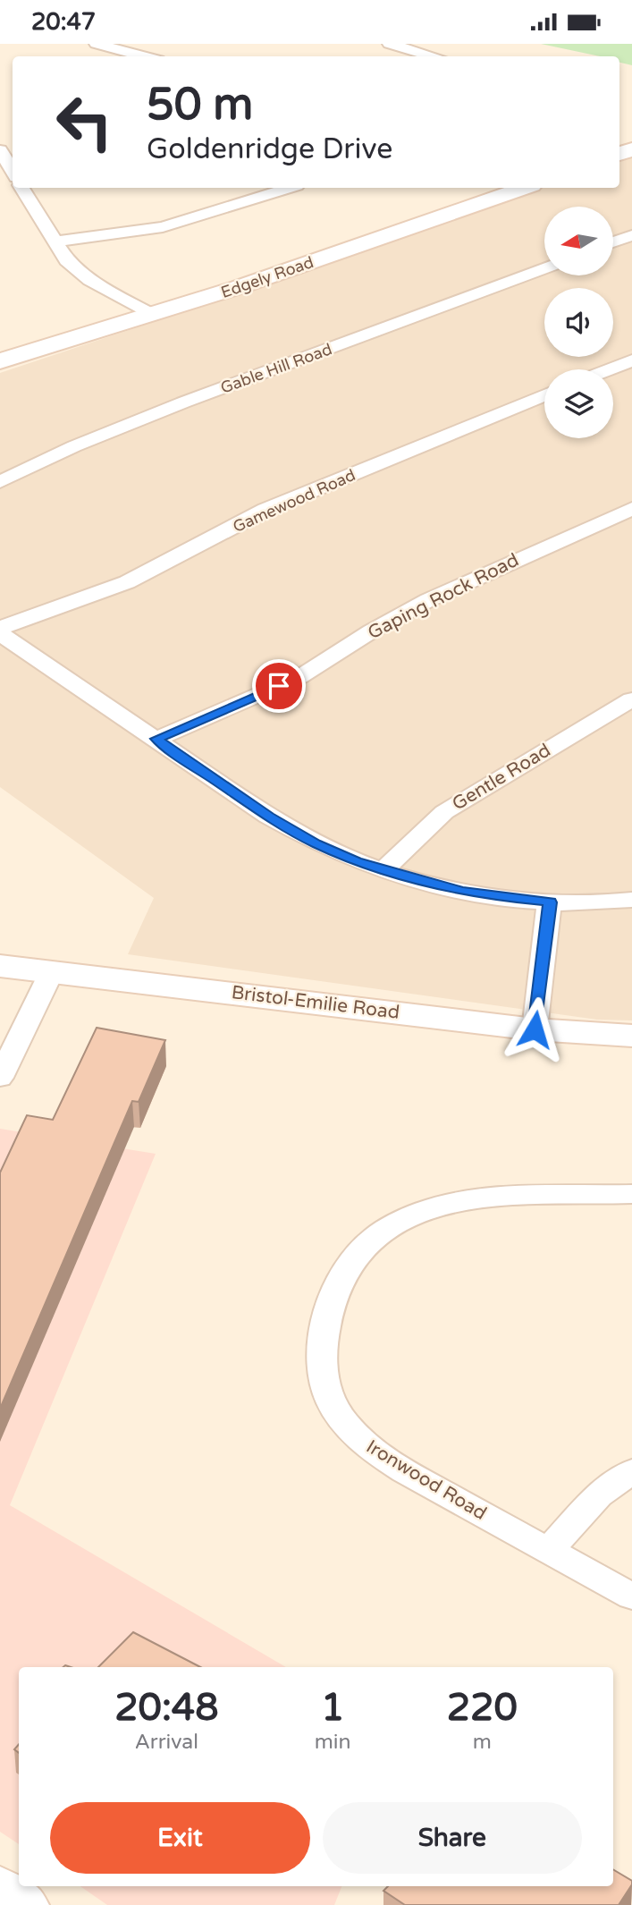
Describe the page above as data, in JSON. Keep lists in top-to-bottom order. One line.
{"streets":{"main road":["Edgely Road","Bristol-Emilie Road"],"street":["Gable Hill Road","Gamewood Road","Gaping Rock Road","Gentle Road","Ironwood Road"]},"north":"left","page":{"status":"20:47","turn":["50 m","Goldenridge Drive"],"eta":["20:48","Arrival","1","min","220","m"],"buttons":["Exit","Share"]}}
